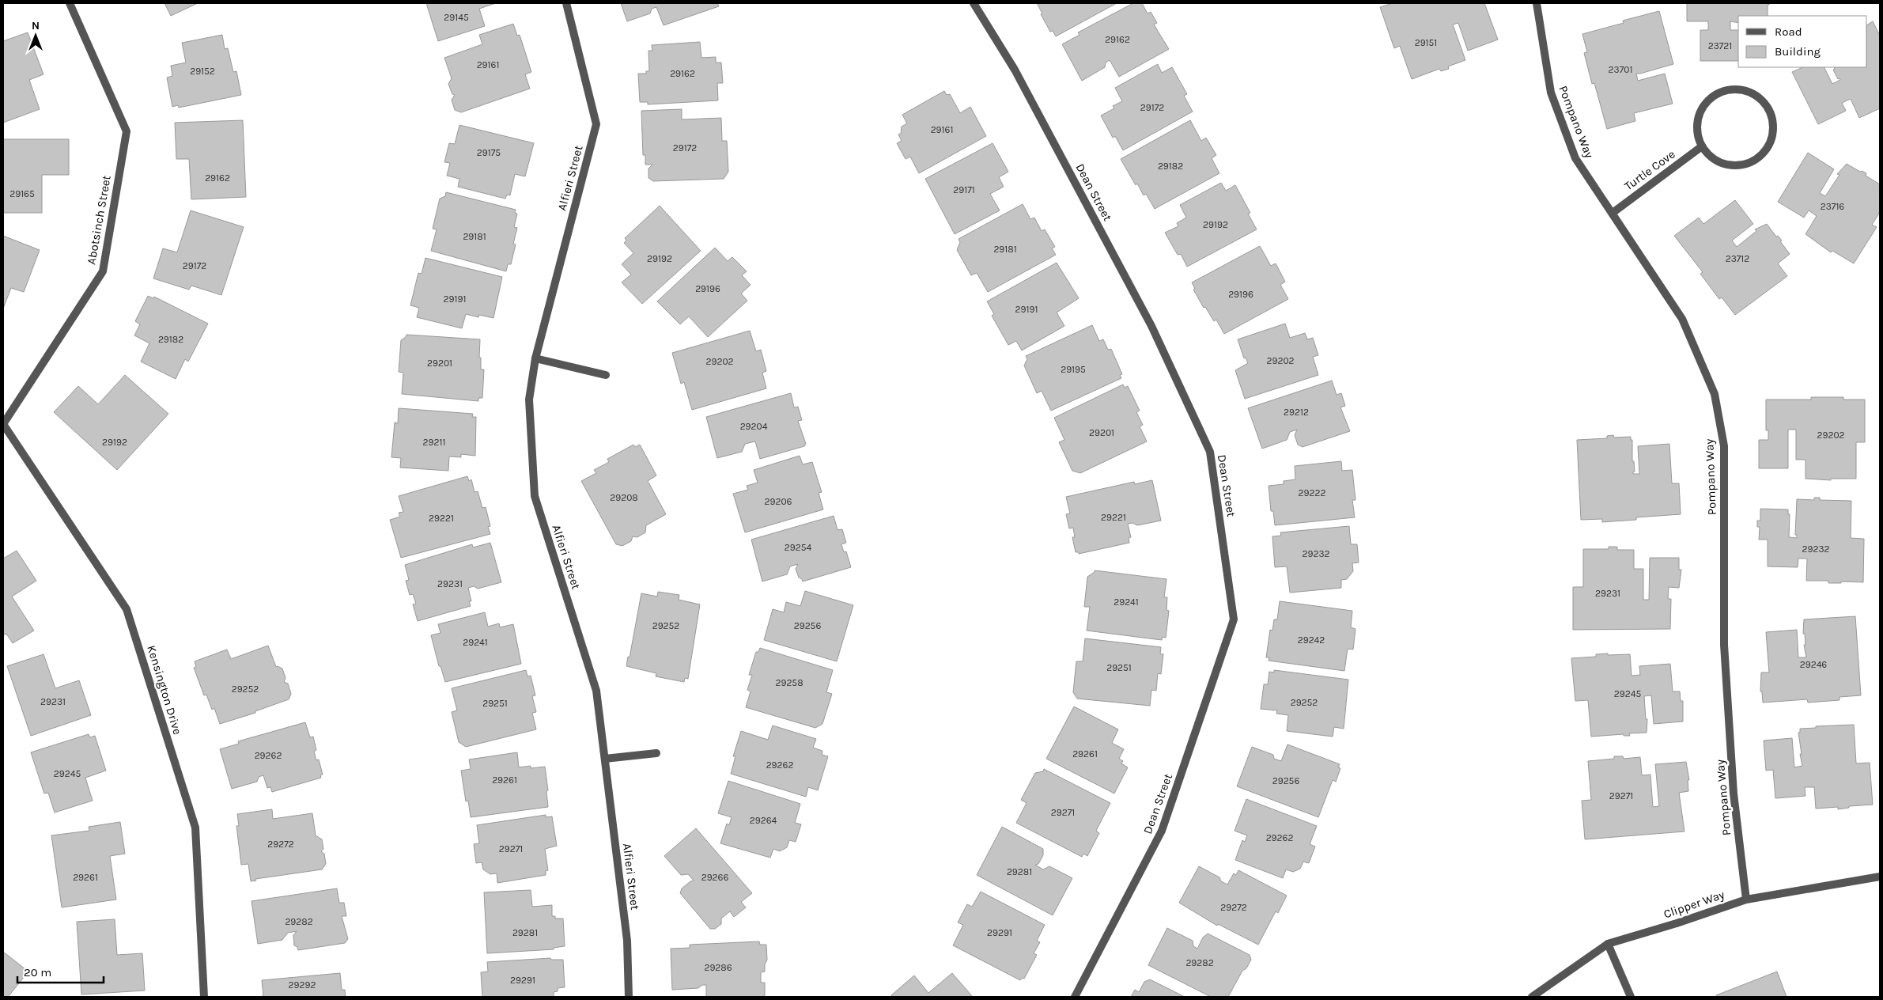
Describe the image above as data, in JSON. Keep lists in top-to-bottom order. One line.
{"streets":{"street":["Pompano Way","Turtle Cove","Alfieri Street","Dean Street","Abotsinch Street","Kensington Drive","Clipper Way"]},"crossings":[["Pompano Way","Turtle Cove"],["Pompano Way","Clipper Way"],["Abotsinch Street","Kensington Drive"]],"house_numbers":["29145","29162","29151","23721","29161","23701","29152","29162","29172","29161","29172","29175","29182","29162","29171","29165","23716","29192","29181","29181","29192","23712","29172","29196","29196","29191","29191","29182","29202","29202","29201","29195","29212","29204","29201","29202","29192","29211","29222","29208","29206","29221","29221","29254","29232","29232","29231","29231","29241","29252","29256","29242","29241","29246","29251","29258","29252","29245","29231","29252","29251","29261","29262","29262","29245","29261","29256","29271","29271","29264","29262","29272","29271","29281","29261","29266","29272","29282","29281","29291","29282","29286","29291","29292"],"legend":["Road","Building"],"scale_bar":"20 m","north":"top"}
